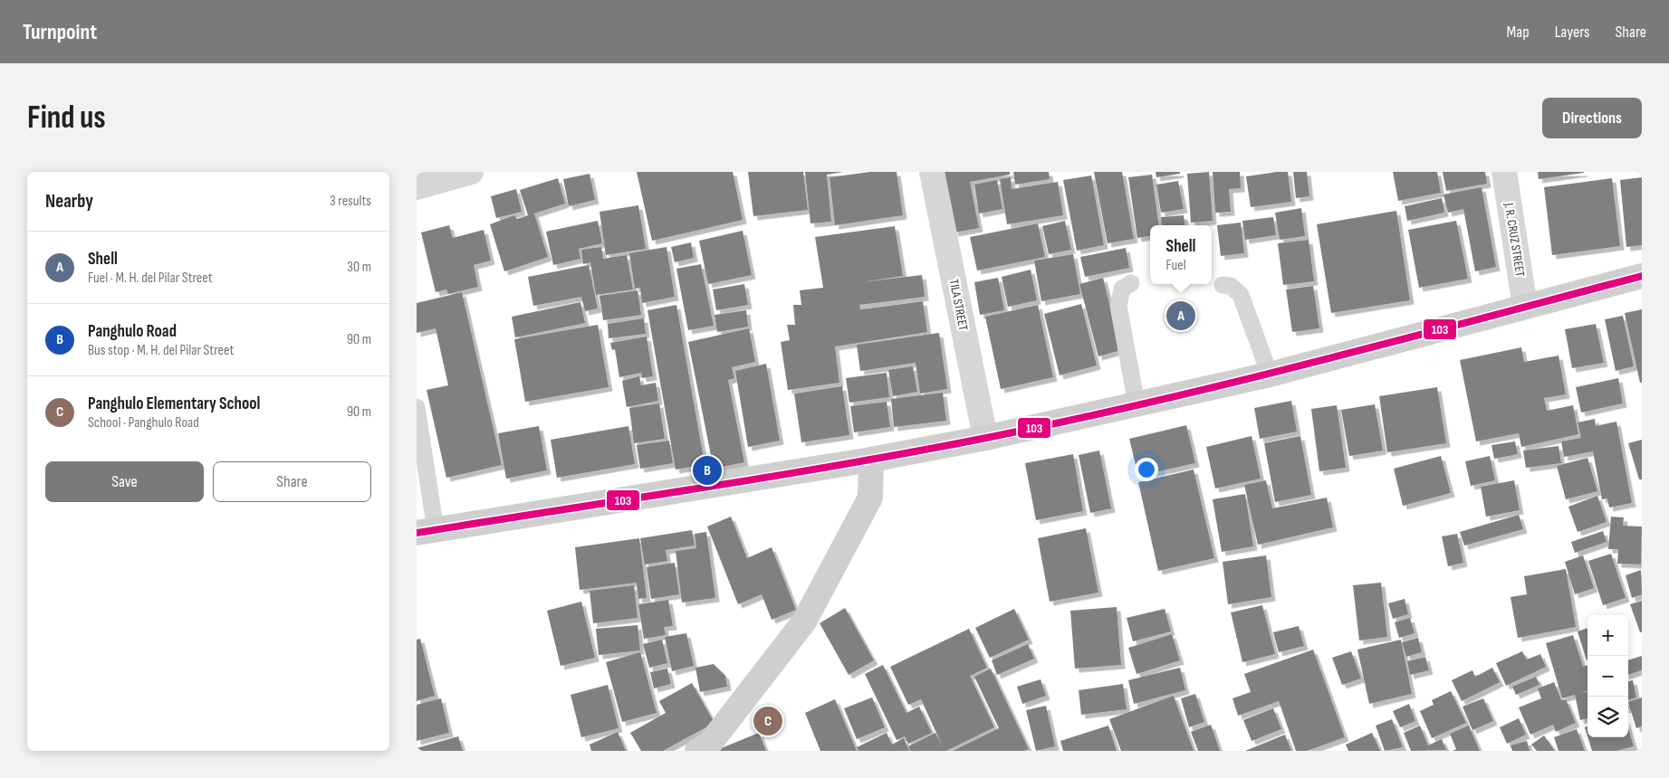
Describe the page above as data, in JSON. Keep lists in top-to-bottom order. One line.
{"streets":{"street":["J. R. CRUZ STREET","TILA STREET"]},"lines":["transit line 103"],"page":{"header":"Turnpoint","nav":["Map","Layers","Share"],"buttons":["Directions",["Save","Share"]],"title":"Find us","heading":["Nearby","3 results"],"popup":["Shell","Fuel"],"list":[{"mark":"A","name":"Shell","note":"Fuel · M. H. del Pilar Street","value":"30 m"},{"mark":"B","name":"Panghulo Road","note":"Bus stop · M. H. del Pilar Street","value":"90 m"},{"mark":"C","name":"Panghulo Elementary School","note":"School · Panghulo Road","value":"90 m"}],"pins":["A","B","C"],"map_buttons":["+","−"]}}
